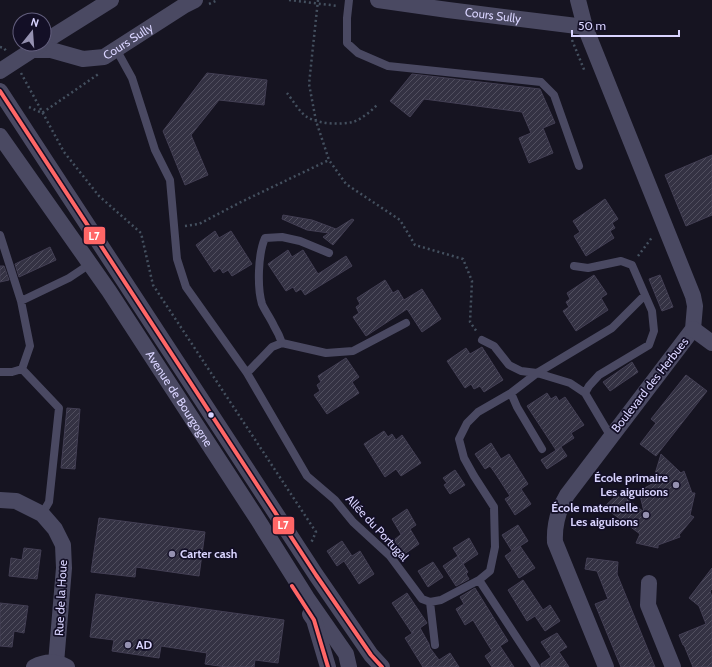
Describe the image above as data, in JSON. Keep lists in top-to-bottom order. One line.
{"streets":{"street":["Cours Sully","Boulevard des Herbues","Avenue de Bourgogne","Rue de la Houe"],"lane":["Allée du Portugal"]},"crossings":[["Cours Sully","Boulevard des Herbues"],["Cours Sully","Allée du Portugal"]],"places":["École primaire Les aiguisons","École maternelle Les aiguisons","Carter cash","AD"],"lines":["transit line L7"],"scale_bar":"50 m","north":"top"}
